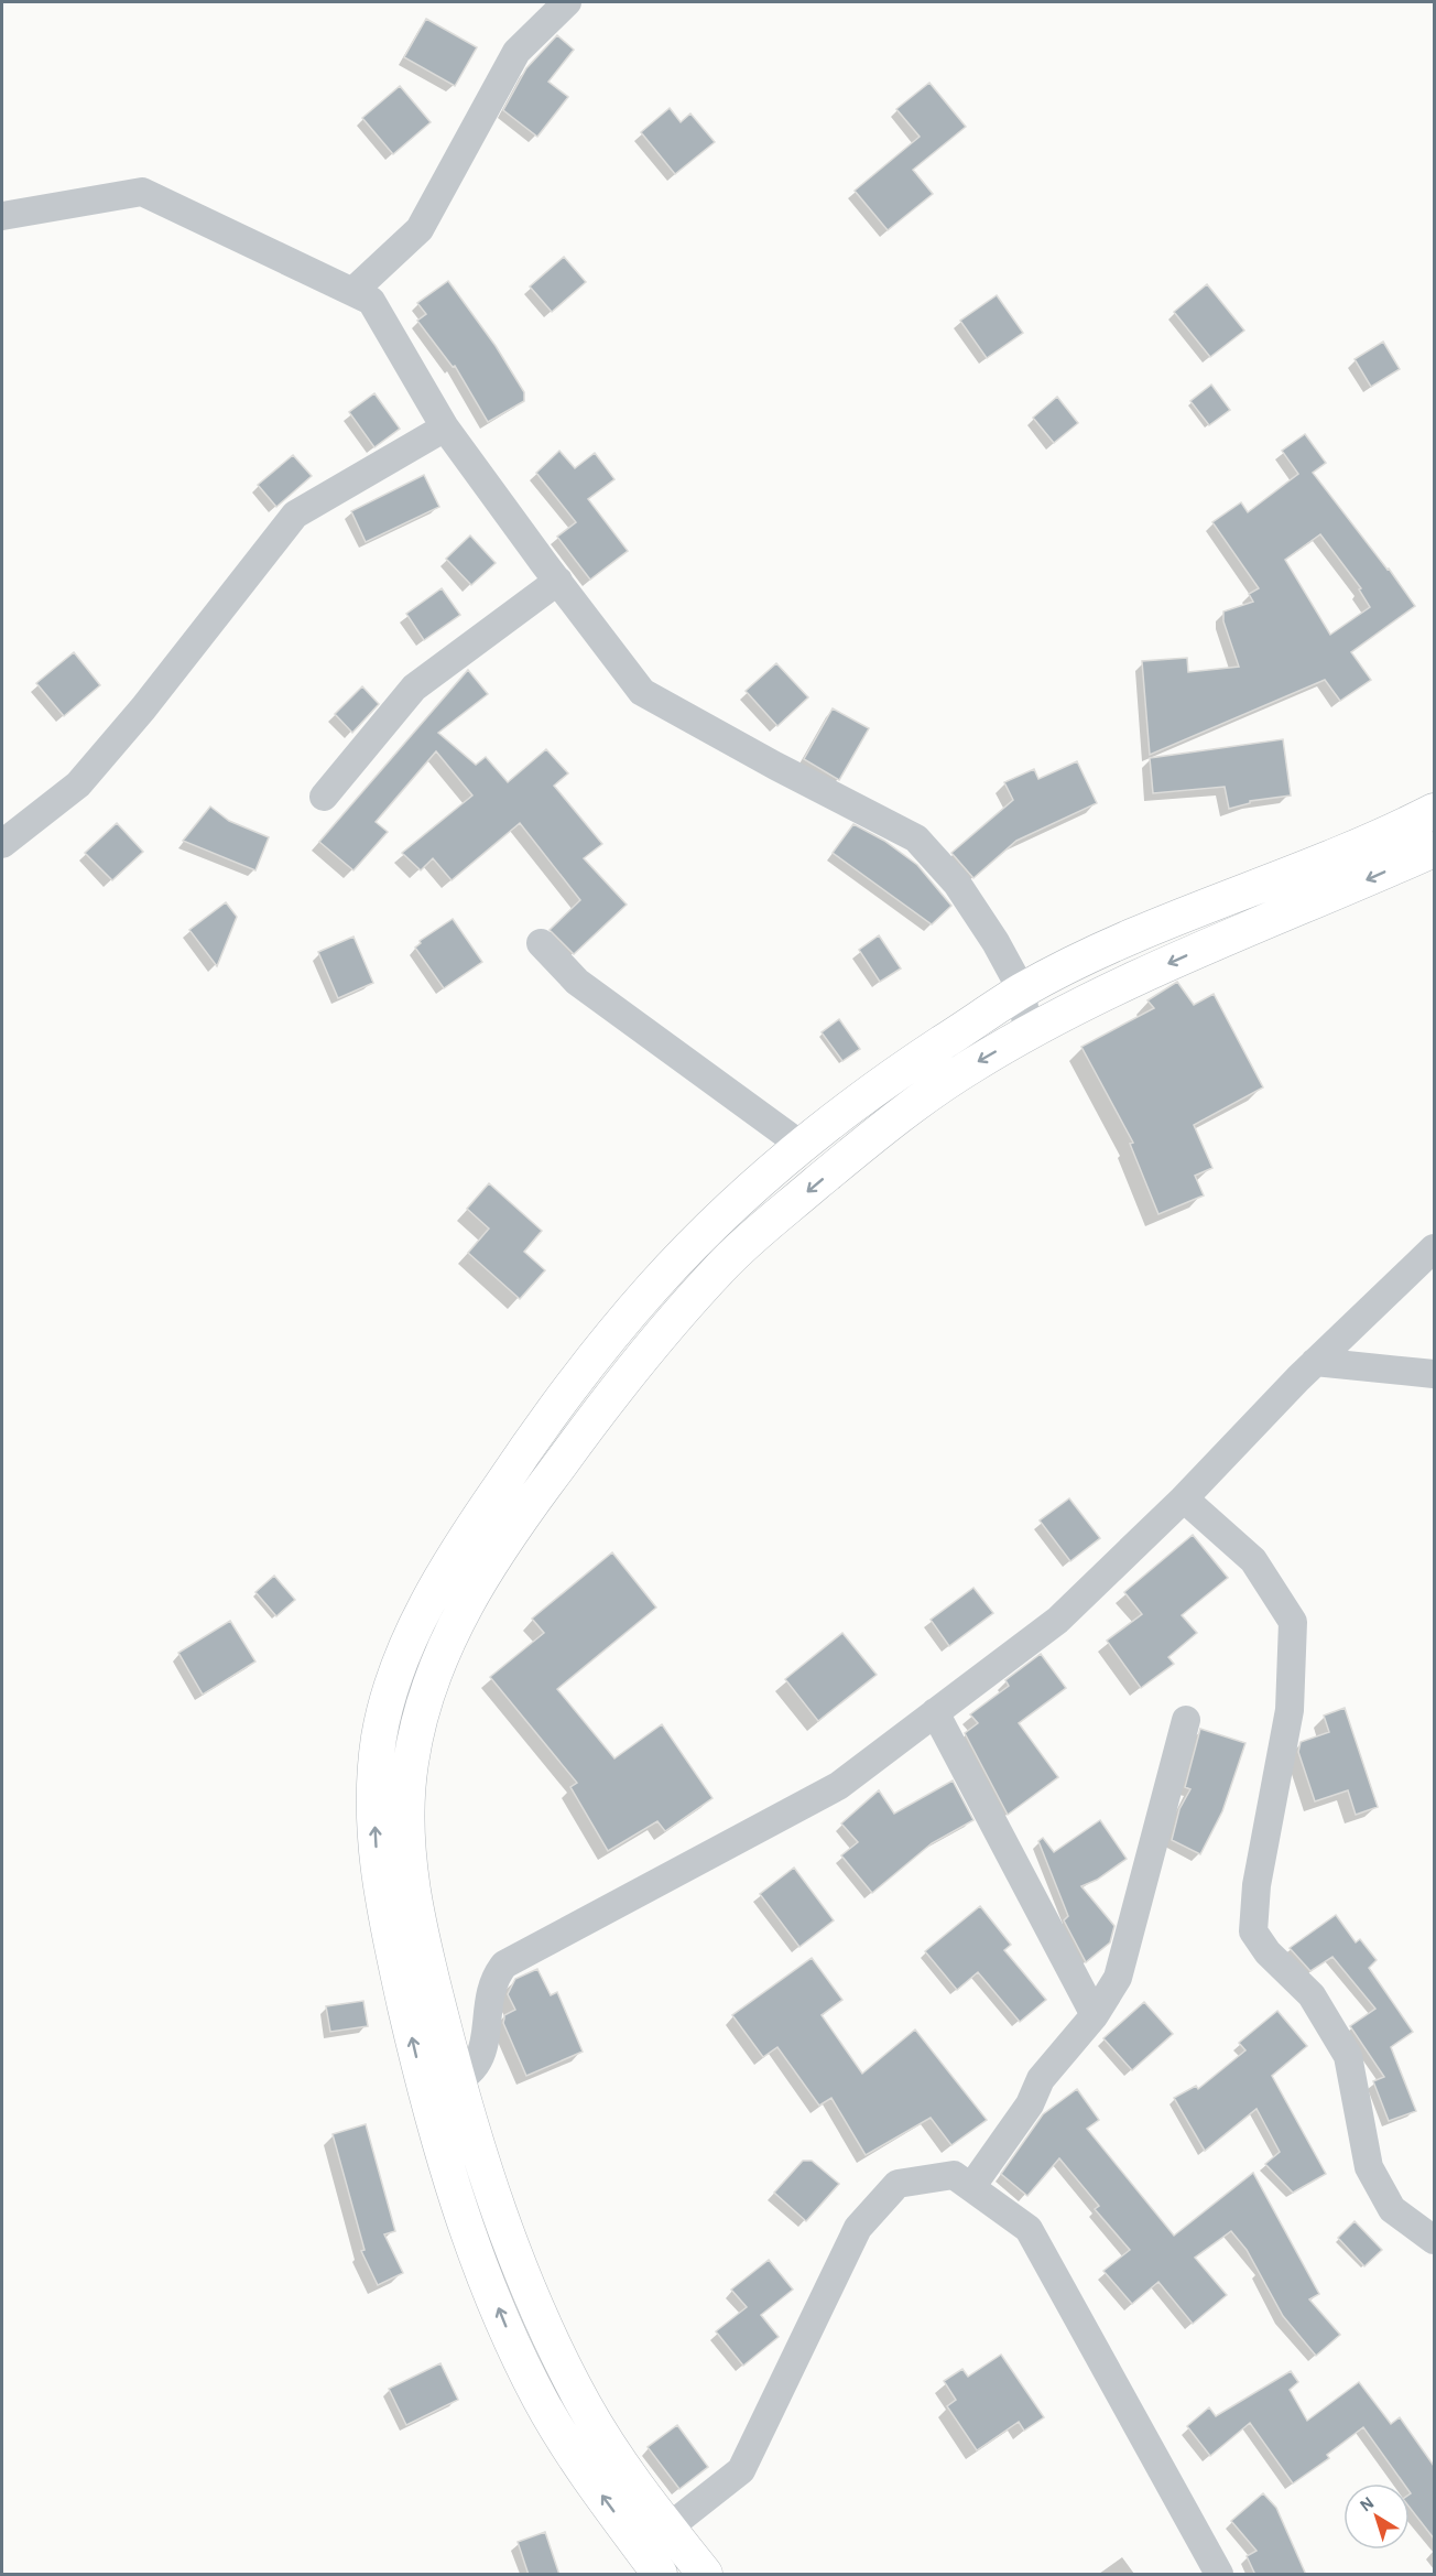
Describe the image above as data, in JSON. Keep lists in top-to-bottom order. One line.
{"north":"top left"}
